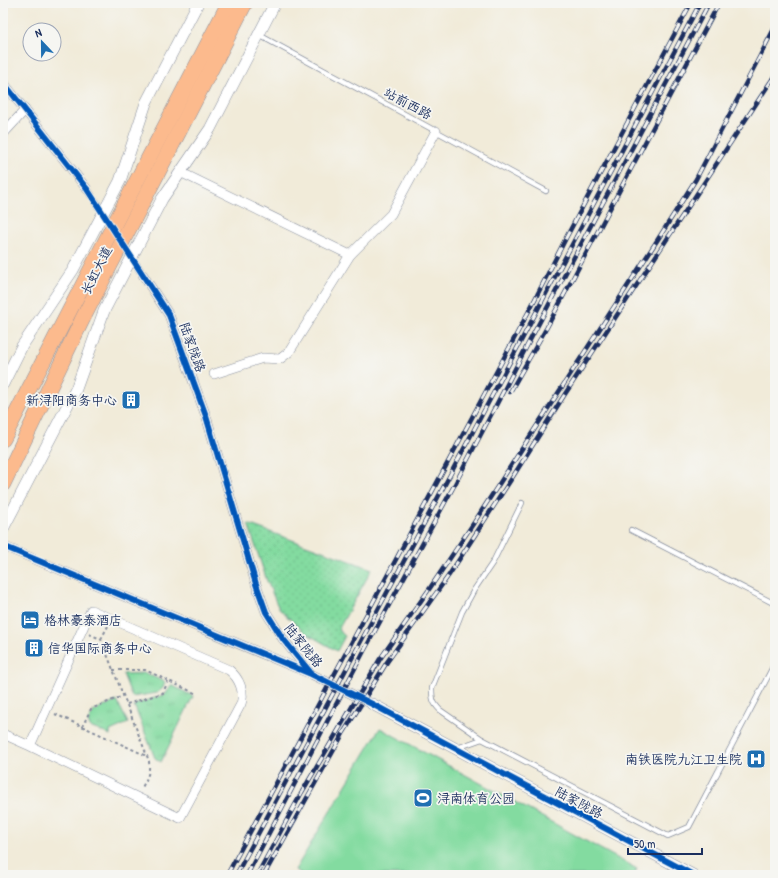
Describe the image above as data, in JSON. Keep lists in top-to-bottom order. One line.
{"streets":{"highway":["长虹大道"],"street":["陆家陇路"],"lane":["站前西路"]},"places":{"building":["新浔阳商务中心","信华国际商务中心"],"hotel":["格林豪泰酒店"],"hospital":["南铁医院九江卫生院"],"sports":["浔南体育公园"]},"scale_bar":"50 m","north":"top"}
